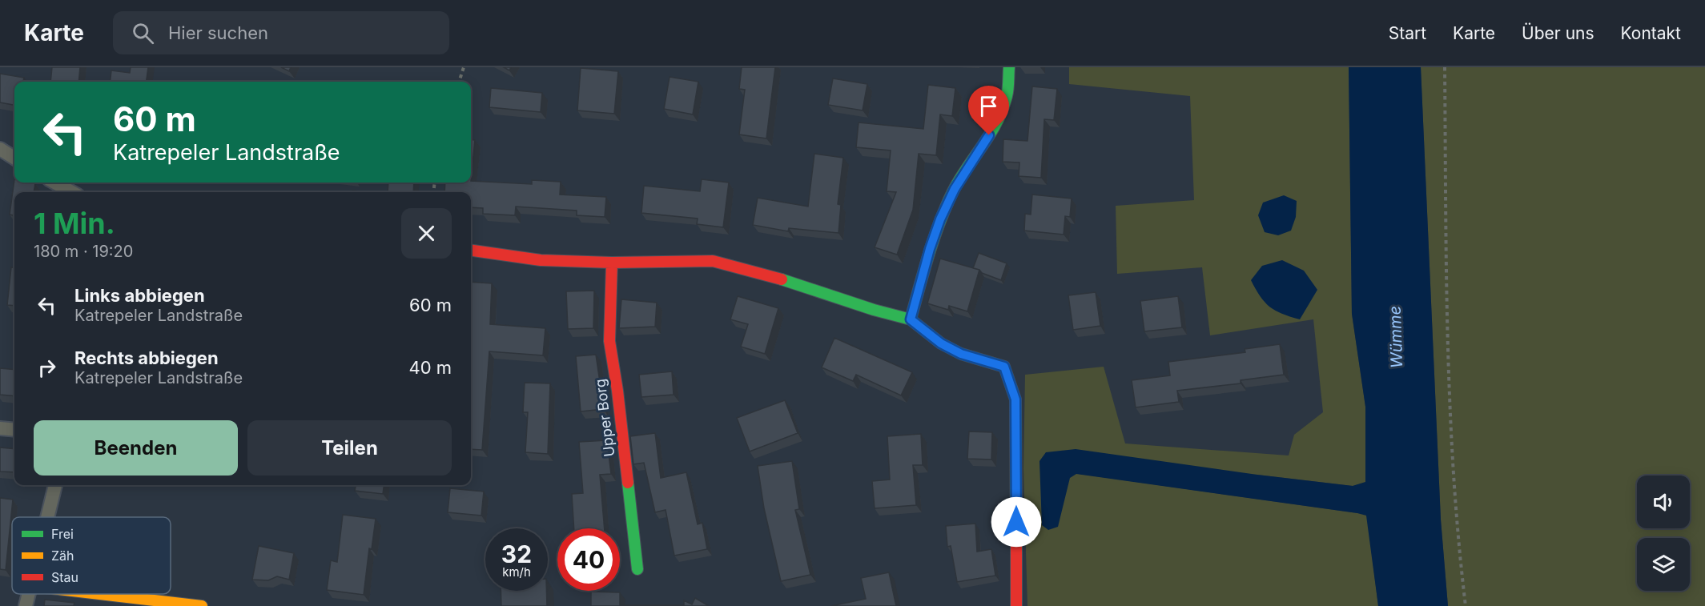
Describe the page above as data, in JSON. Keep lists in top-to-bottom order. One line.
{"streets":{"street":["Upper Borg"]},"water":["Wümme"],"legend":["Frei","Zäh","Stau"],"page":{"header":"Karte","search":"Hier suchen","nav":["Start","Karte","Über uns","Kontakt"],"turn":["60 m","Katrepeler Landstraße"],"heading":["1 Min.","180 m · 19:20"],"list":[{"name":"Links abbiegen","note":"Katrepeler Landstraße","value":"60 m"},{"name":"Rechts abbiegen","note":"Katrepeler Landstraße","value":"40 m"}],"buttons":["Beenden","Teilen"],"speed":"32 km/h","limit":"40"}}
